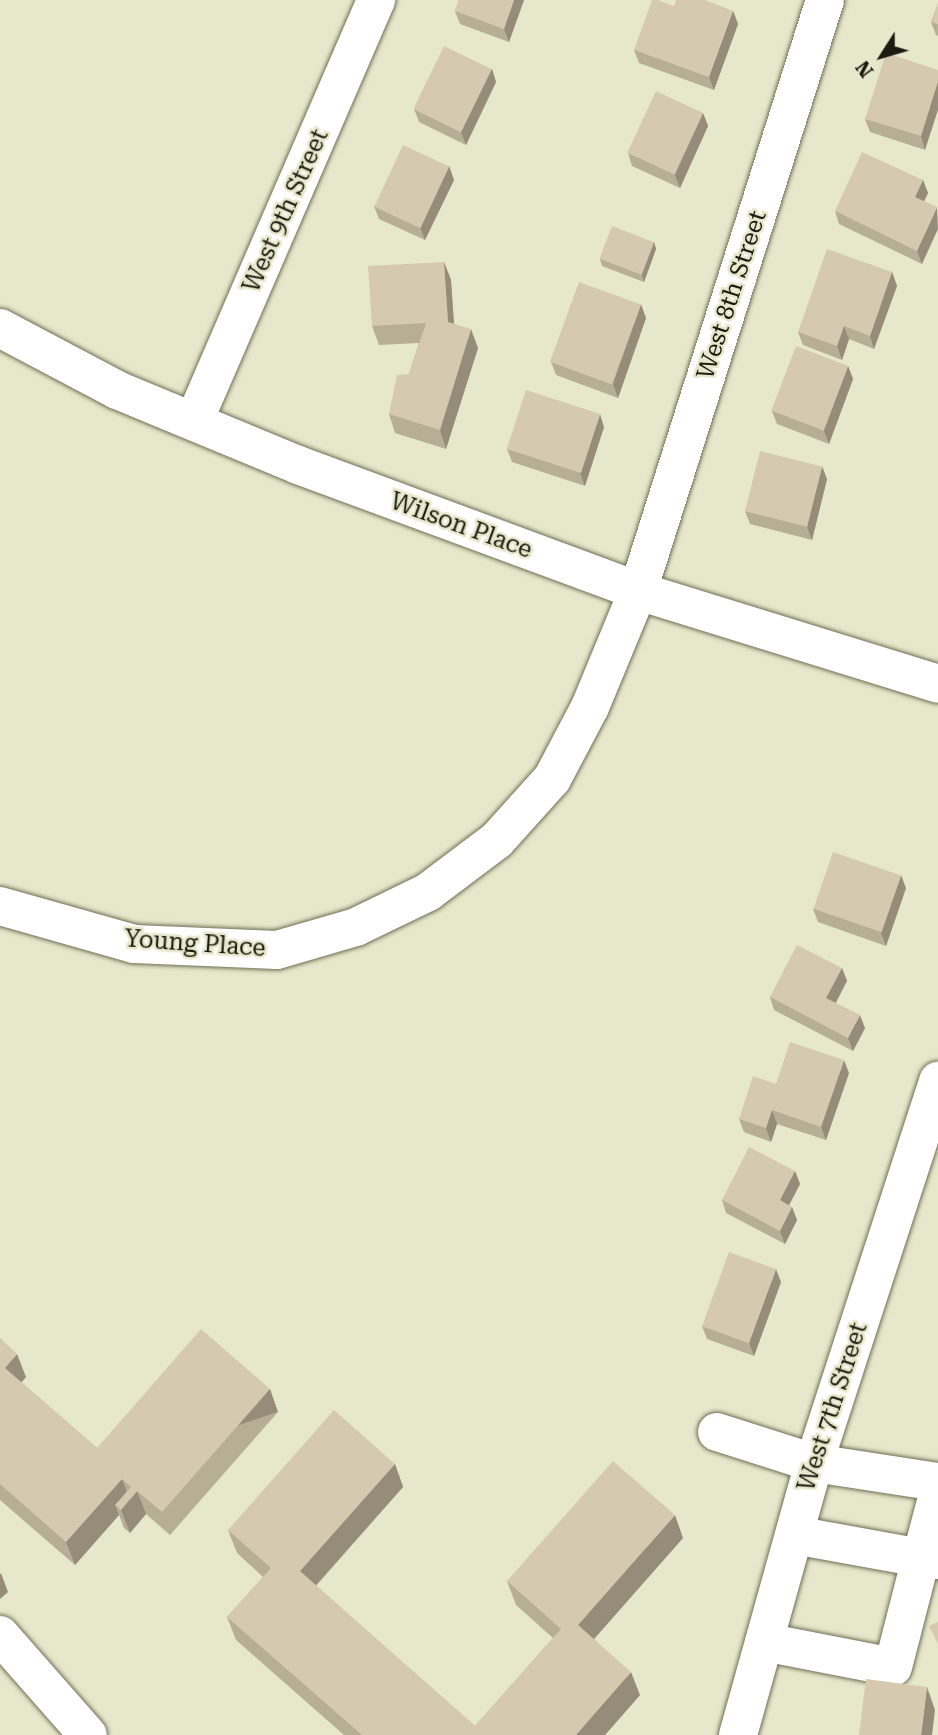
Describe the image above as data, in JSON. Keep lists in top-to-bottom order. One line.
{"streets":{"street":["West 9th Street","West 8th Street","Wilson Place","Young Place","West 7th Street"]},"crossings":[["West 9th Street","Wilson Place"],["West 8th Street","Wilson Place"],["West 8th Street","Young Place"],["Wilson Place","Young Place"]],"north":"bottom left"}
